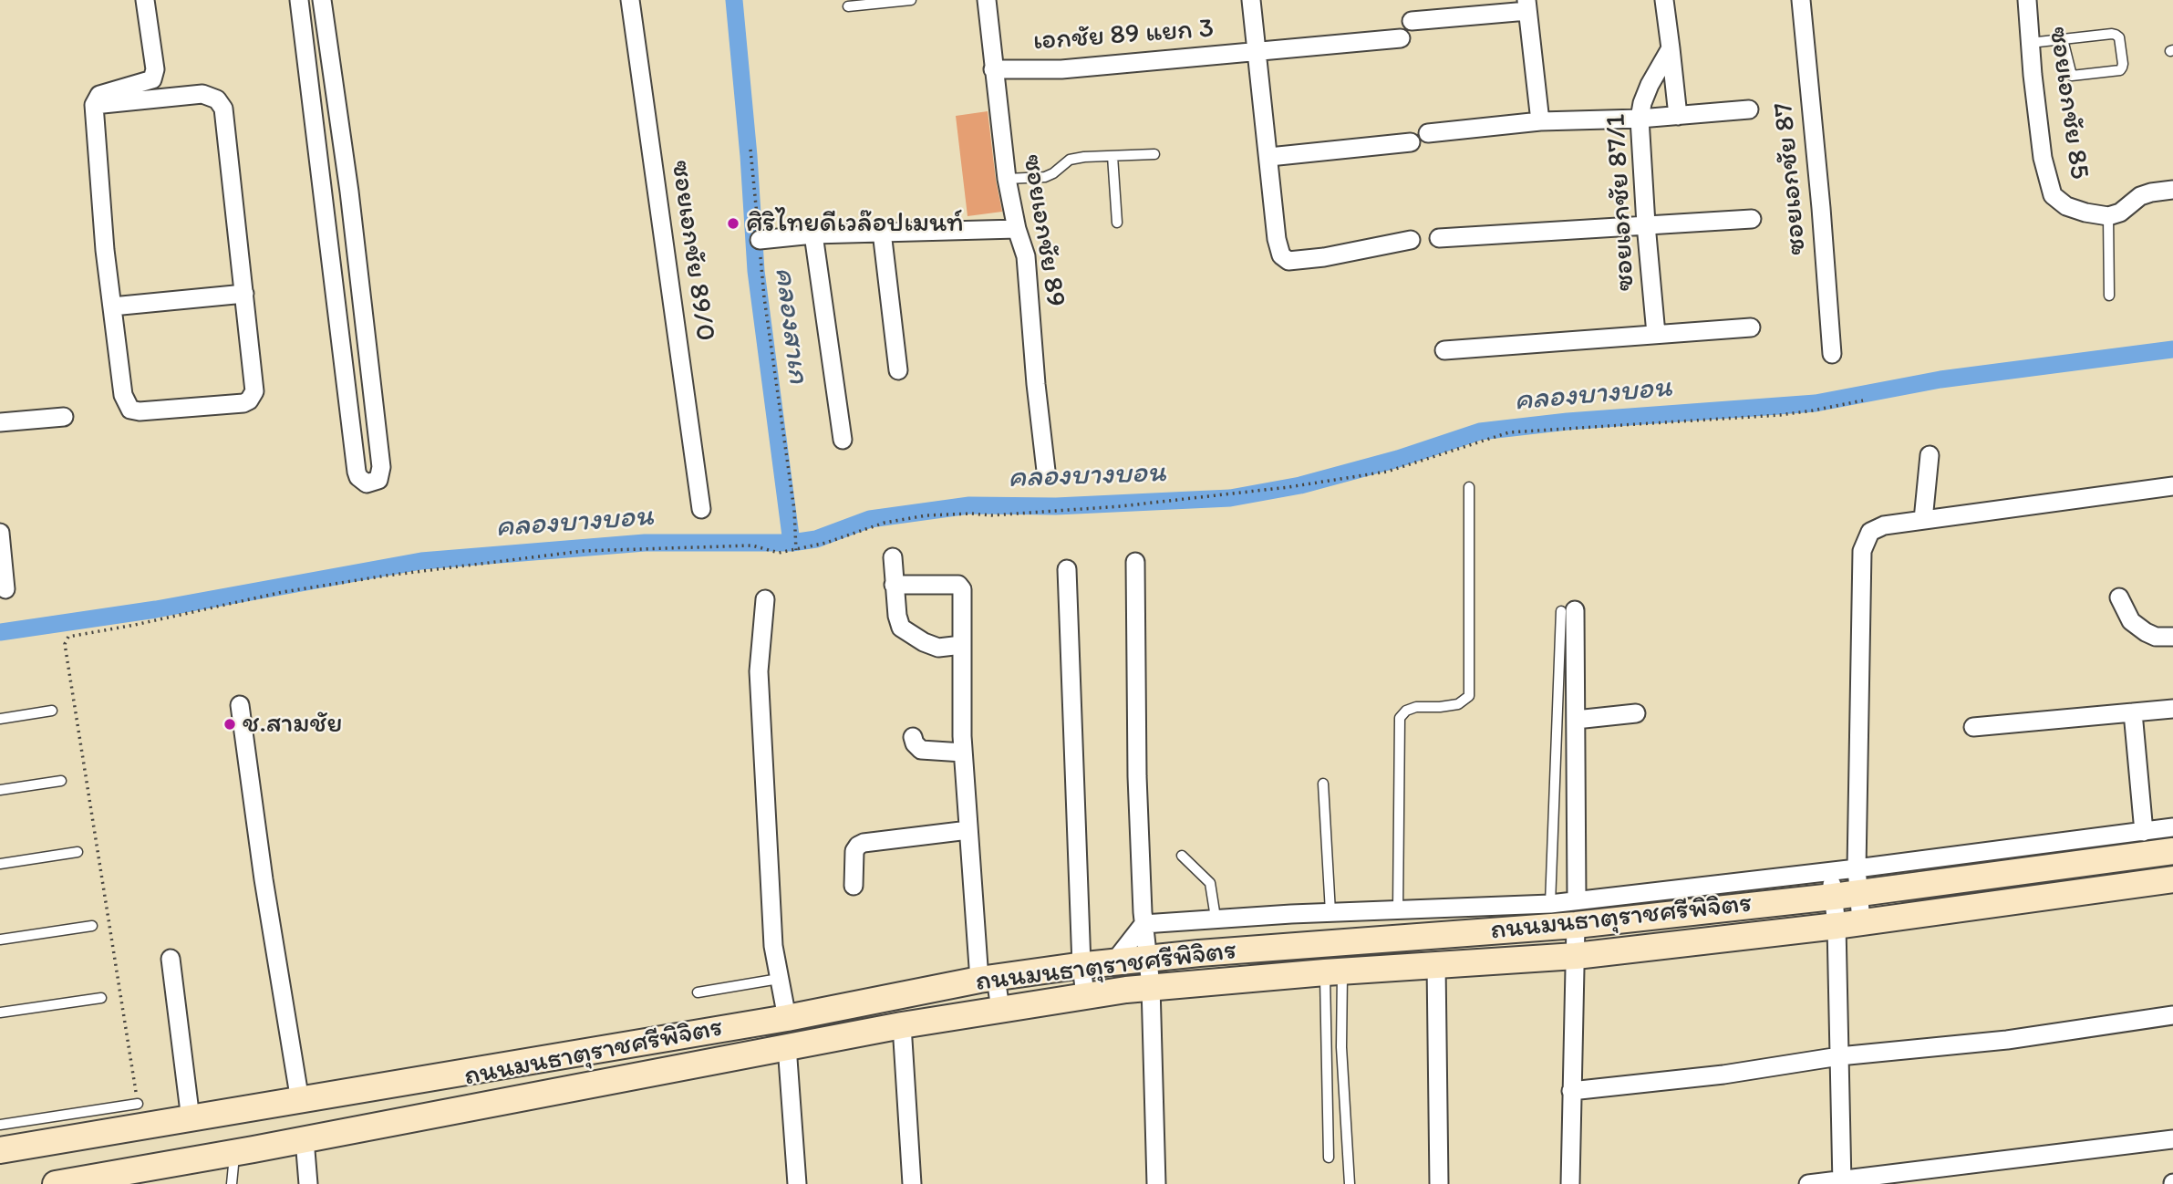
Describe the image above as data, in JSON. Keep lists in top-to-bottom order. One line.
{"streets":{"street":["เอกชัย 89 แยก 3","ซอยเอกชัย 85","ซอยเอกชัย 87","ซอยเอกชัย 87/1","ซอยเอกชัย 89","ซอยเอกชัย 89/0","ถนนมนธาตุราชศรีพิจิตร"]},"crossings":[["เอกชัย 89 แยก 3","ซอยเอกชัย 89"]],"water":["คลองสาเก","คลองบางบอน"],"places":["ศิริไทยดีเวล๊อปเมนท์","ช.สามชัย"]}
